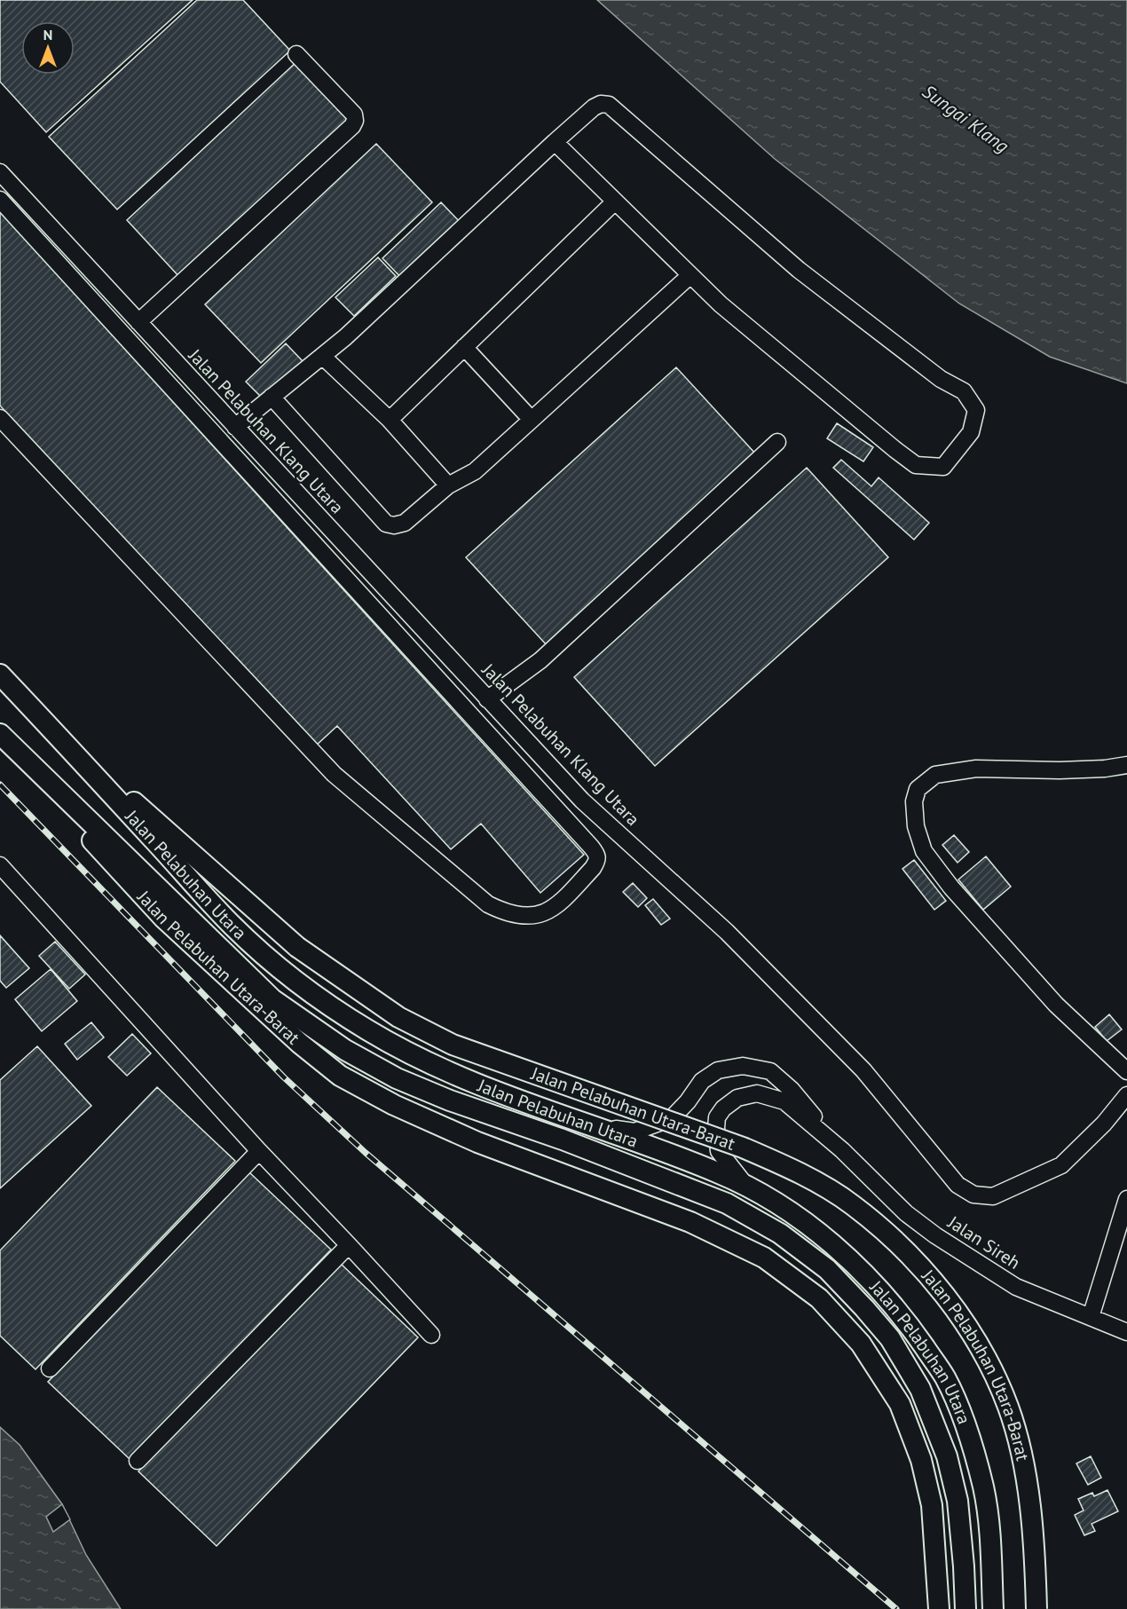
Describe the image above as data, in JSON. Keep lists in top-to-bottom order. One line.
{"streets":{"main road":["Jalan Pelabuhan Utara","Jalan Pelabuhan Utara-Barat"],"street":["Jalan Pelabuhan Klang Utara","Jalan Sireh"]},"crossings":[["Jalan Pelabuhan Utara","Jalan Pelabuhan Utara-Barat"]],"water":["Sungai Klang"],"north":"top"}
